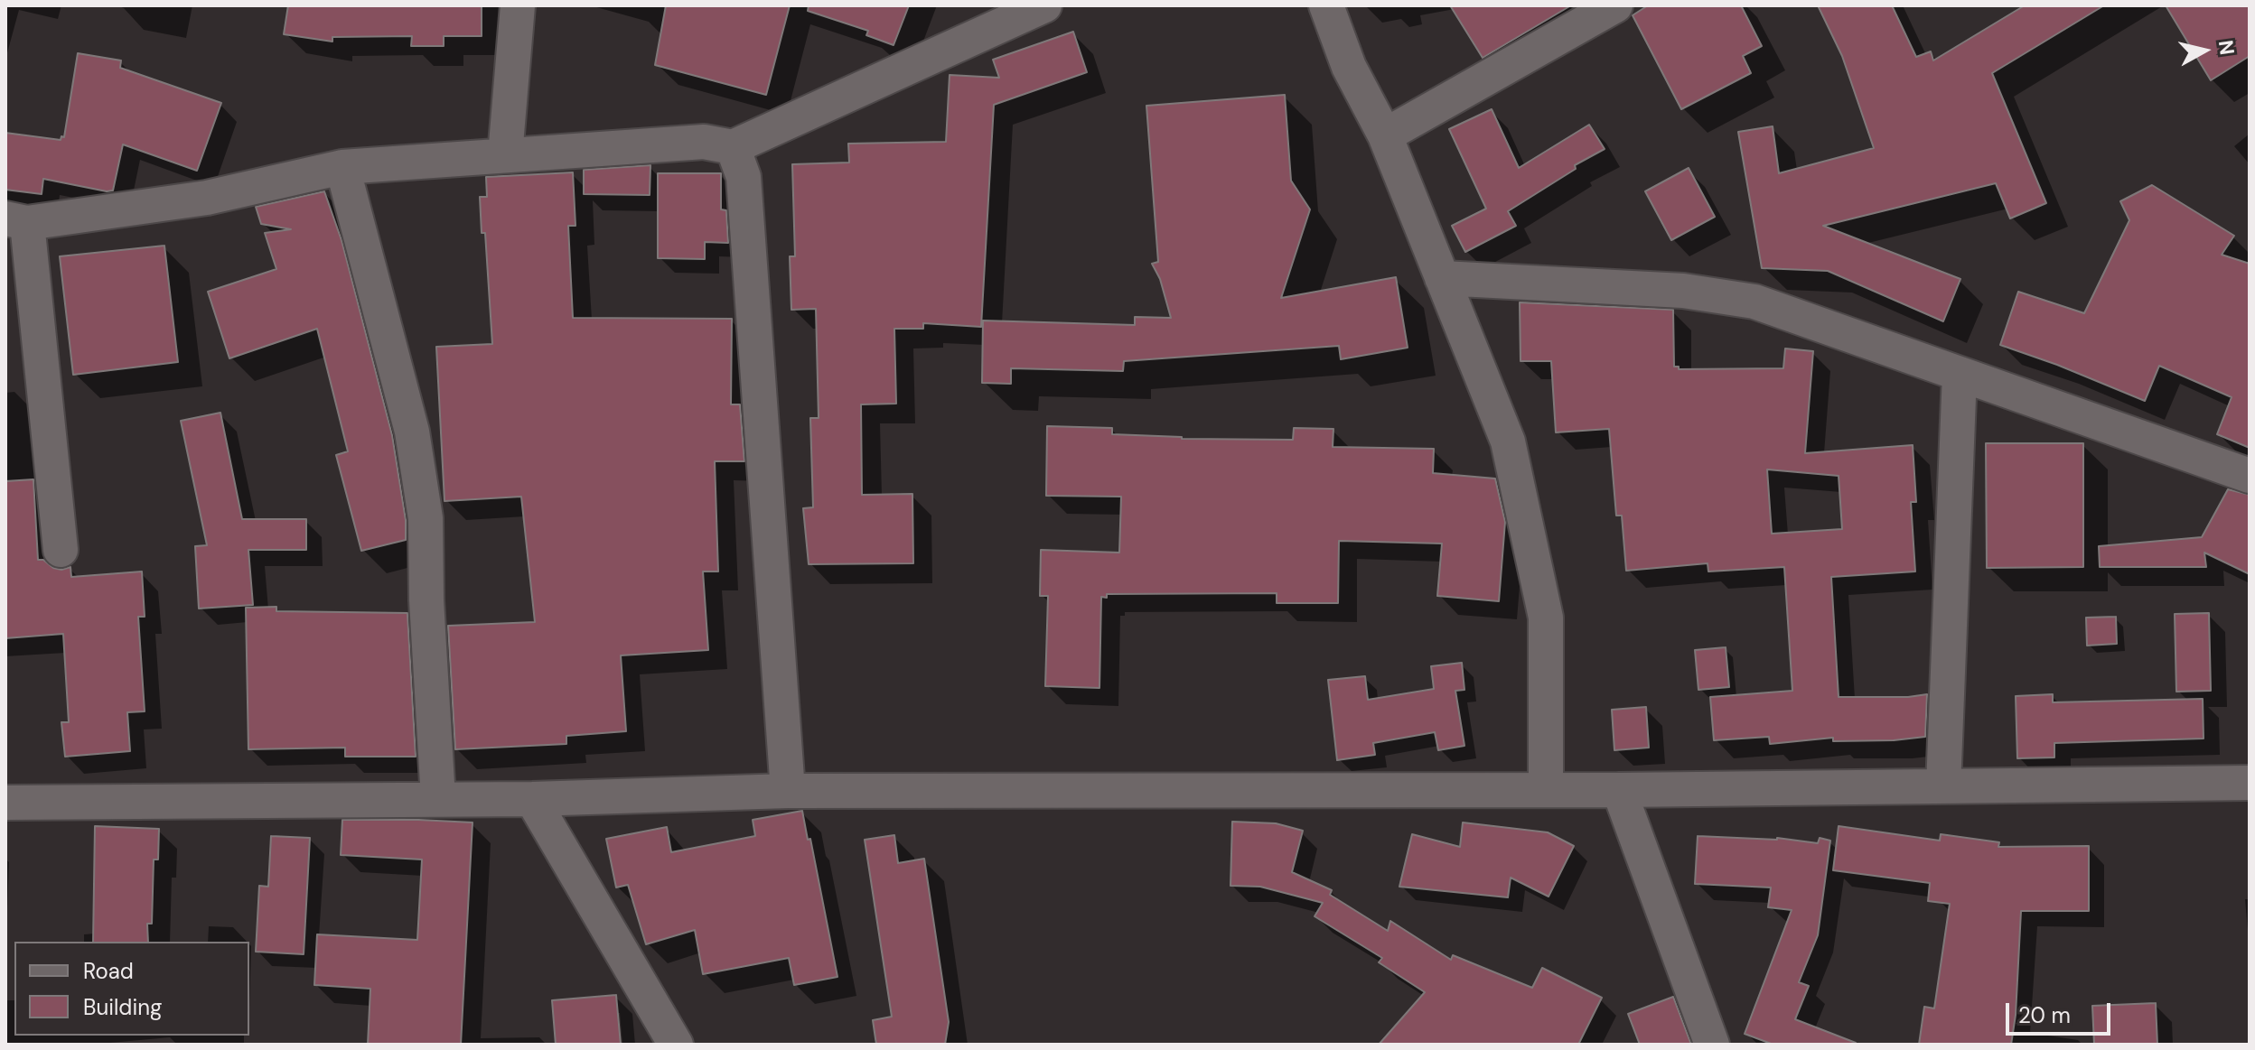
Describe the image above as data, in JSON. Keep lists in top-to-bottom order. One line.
{"legend":["Road","Building"],"scale_bar":"20 m","north":"right"}
